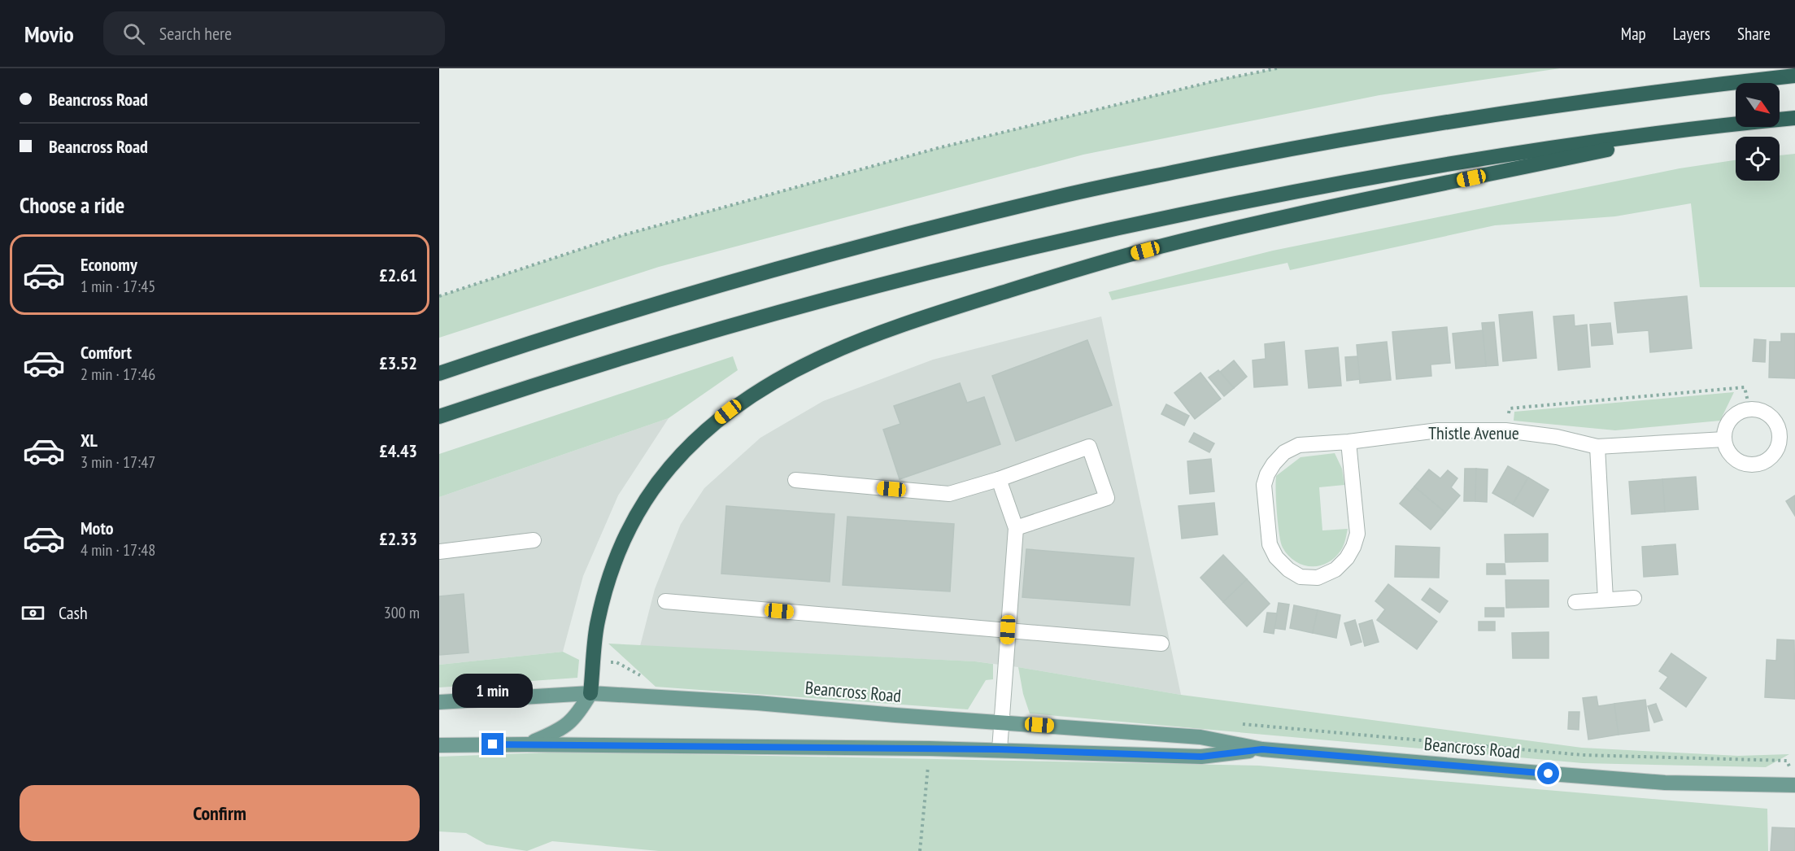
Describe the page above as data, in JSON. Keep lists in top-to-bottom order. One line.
{"streets":{"main road":["Beancross Road"],"street":["Thistle Avenue"]},"north":"bottom right","page":{"header":"Movio","search":"Search here","nav":["Map","Layers","Share"],"banner":["Beancross Road","Beancross Road"],"heading":"Choose a ride","list":[{"name":"Economy","note":"1 min · 17:45","value":"£2.61"},{"name":"Comfort","note":"2 min · 17:46","value":"£3.52"},{"name":"XL","note":"3 min · 17:47","value":"£4.43"},{"name":"Moto","note":"4 min · 17:48","value":"£2.33"}],"pay":["Cash","300 m"],"bubble":"1 min","buttons":"Confirm"}}
